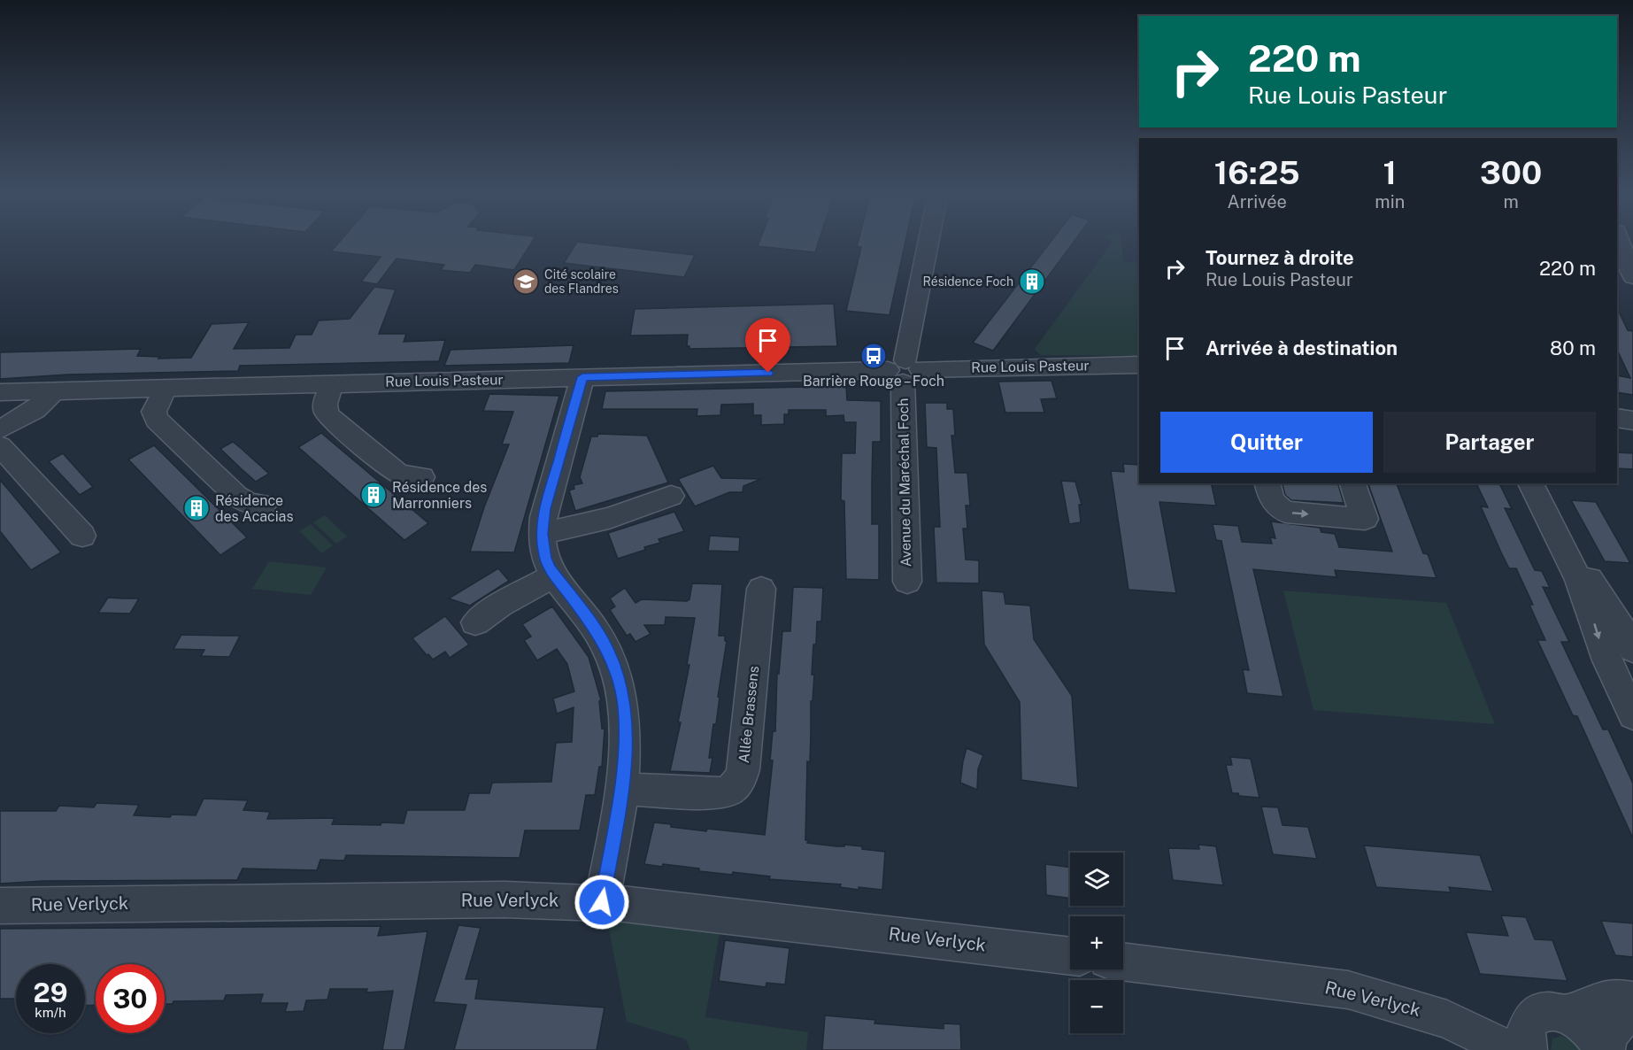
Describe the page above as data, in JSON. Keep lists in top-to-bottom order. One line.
{"streets":{"street":["Rue Louis Pasteur","Avenue du Maréchal Foch","Allée Brassens","Rue Verlyck"]},"crossings":[["Rue Louis Pasteur","Avenue du Maréchal Foch"]],"places":{"school or university":["Cité scolaire des Flandres"],"building":["Résidence Foch","Résidence des Marronniers","Résidence des Acacias"],"bus stop":["Barrière Rouge – Foch"]},"page":{"turn":["220 m","Rue Louis Pasteur"],"eta":["16:25","Arrivée","1","min","300","m"],"list":[{"name":"Tournez à droite","note":"Rue Louis Pasteur","value":"220 m"},{"name":"Arrivée à destination","value":"80 m"}],"buttons":["Quitter","Partager"],"map_buttons":["+","−"],"speed":"29 km/h","limit":"30"}}
